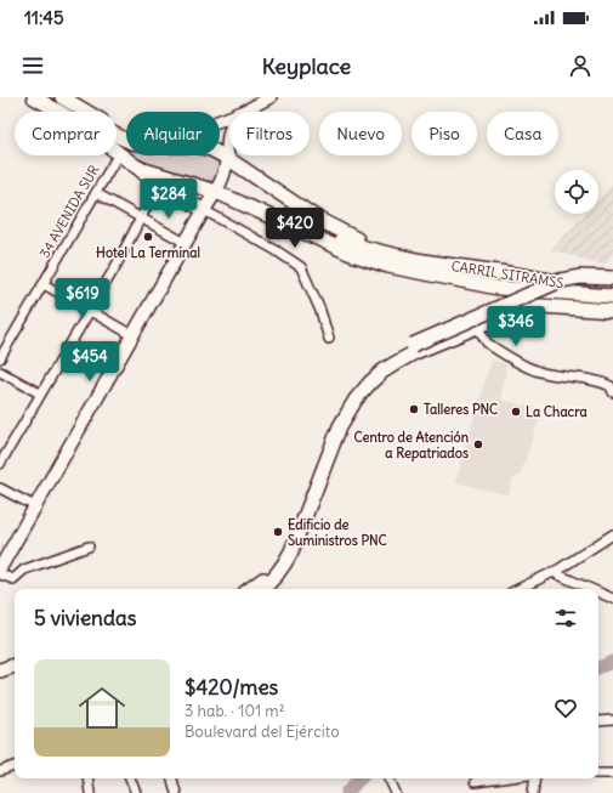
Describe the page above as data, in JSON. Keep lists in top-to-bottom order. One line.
{"streets":{"main road":["CARRIL SITRAMSS"],"street":["34 AVENIDA SUR"]},"places":["Hotel La Terminal","Talleres PNC","La Chacra","Centro de Atención a Repatriados","Edificio de Suministros PNC"],"page":{"status":"11:45","header":"Keyplace","chip":["Comprar","Alquilar","Filtros","Nuevo","Piso","Casa"],"price":["$284","$420","$619","$346","$454"],"heading":"5 viviendas","list":[{"name":"$420/mes","note":"3 hab. · 101 m² · Boulevard del Ejército"}]}}
